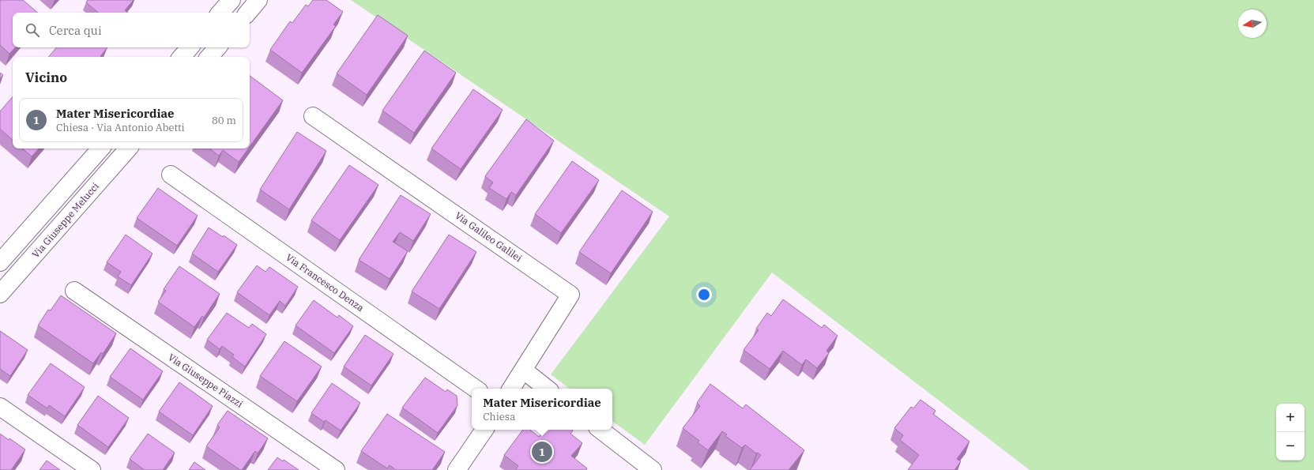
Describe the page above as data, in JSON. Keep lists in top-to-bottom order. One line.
{"streets":{"street":["Via Giuseppe Melucci","Via Galileo Galilei","Via Francesco Denza","Via Giuseppe Piazzi"]},"north":"left","page":{"search":"Cerca qui","heading":"Vicino","list":[{"mark":"1","name":"Mater Misericordiae","note":"Chiesa · Via Antonio Abetti","value":"80 m"}],"popup":["Mater Misericordiae","Chiesa"],"map_buttons":["+","−"],"pins":"1"}}
